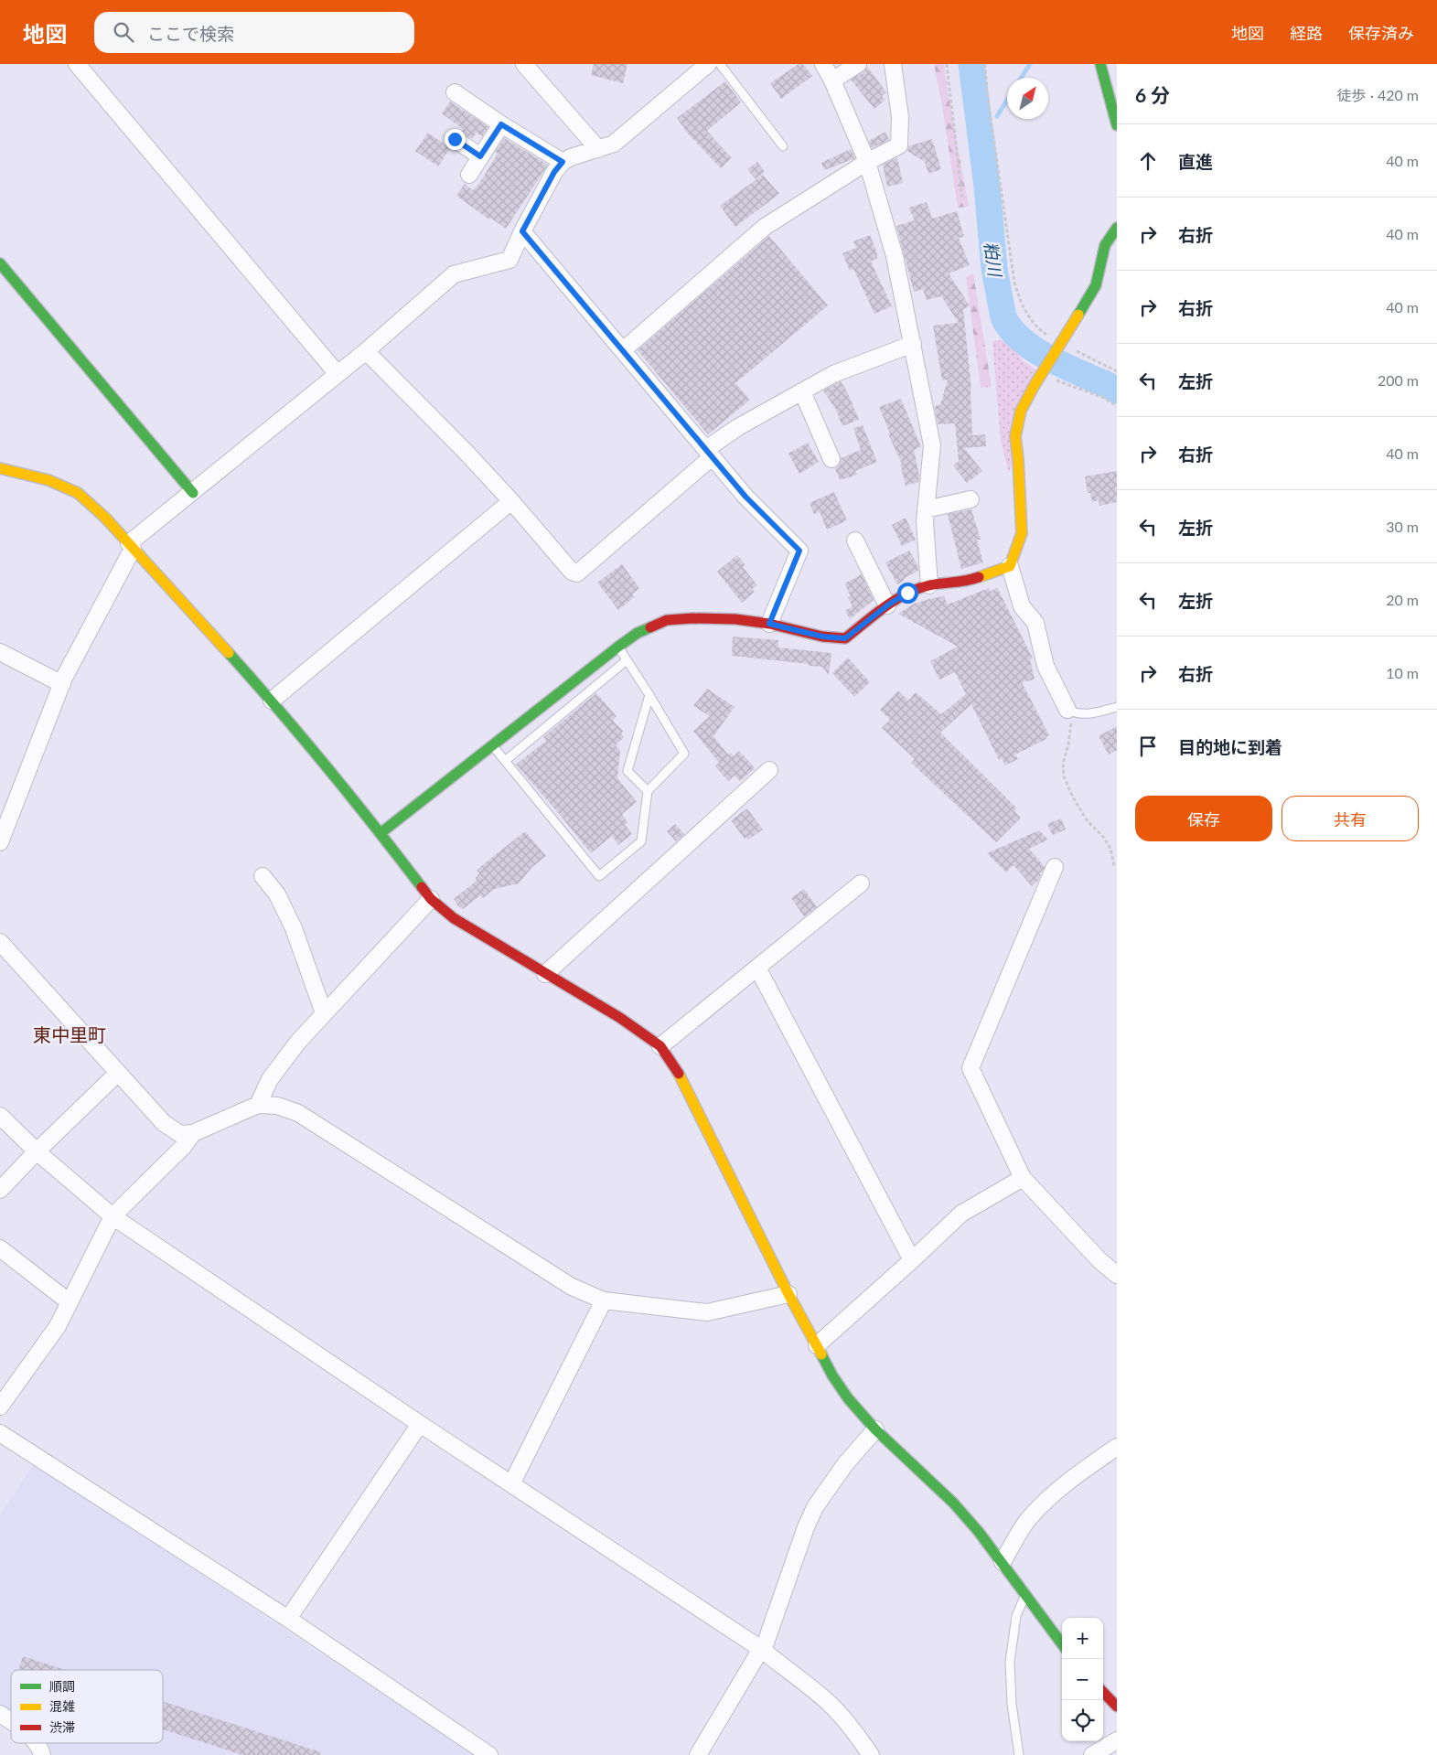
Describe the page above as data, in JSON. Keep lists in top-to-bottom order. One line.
{"districts":["東中里町"],"water":["粕川"],"legend":["順調","混雑","渋滞"],"north":"top right","page":{"header":"地図","search":"ここで検索","nav":["地図","経路","保存済み"],"heading":["6 分","徒歩 · 420 m"],"list":[["直進","40 m"],["右折","40 m"],["右折","40 m"],["左折","200 m"],["右折","40 m"],["左折","30 m"],["左折","20 m"],["右折","10 m"],"目的地に到着"],"buttons":["保存","共有"],"map_buttons":["+","−"]}}
